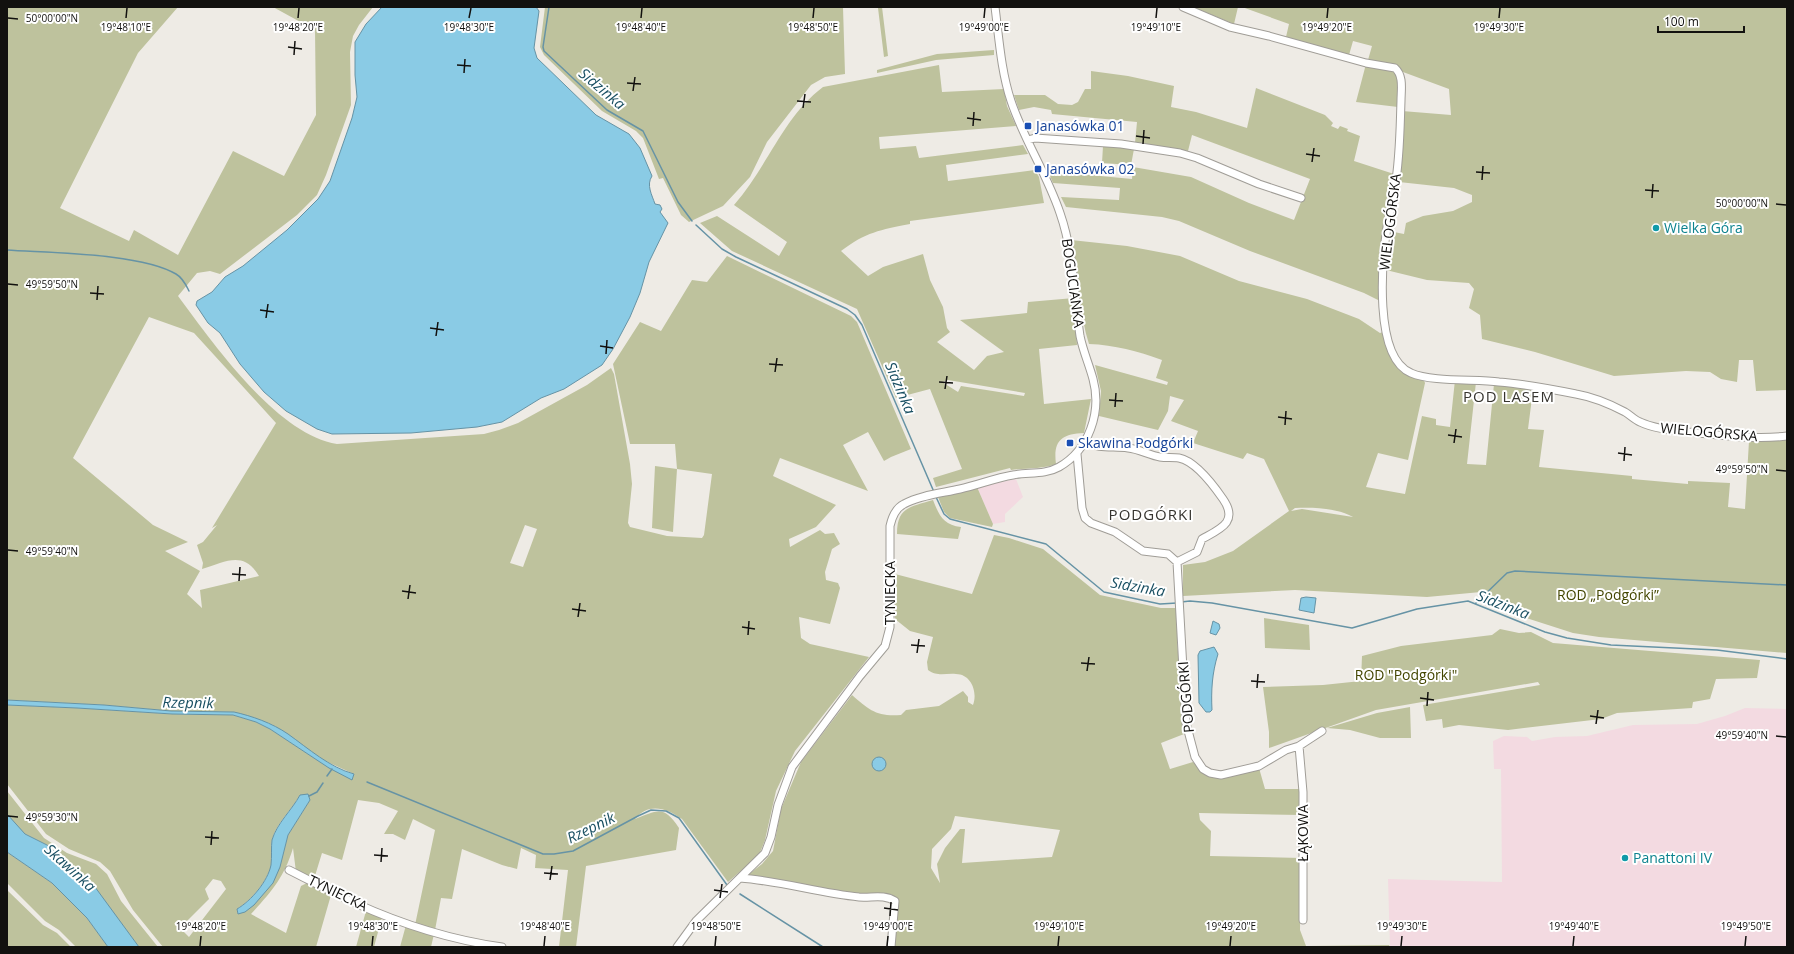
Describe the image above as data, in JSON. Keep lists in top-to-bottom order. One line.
{"streets":{"street":["WIELOGÓRSKA","BOGUCIANKA","TYNIECKA","PODGÓRKI","ŁĄKOWA"]},"crossings":[["BOGUCIANKA","TYNIECKA"],["PODGÓRKI","ŁĄKOWA"]],"districts":["POD LASEM","PODGÓRKI"],"water":["Sidzinka","Rzepnik","Skawinka"],"parks":["ROD „Podgórki”","ROD \"Podgórki\""],"places":{"transit":["Janasówka 01","Janasówka 02","Skawina Podgórki"],"other":["Wielka Góra","Panattoni IV"]},"scale_bar":"100 m","coordinates":["50°00'00\"N","19°48'10\"E","19°48'20\"E","19°48'30\"E","19°48'40\"E","19°48'50\"E","19°49'00\"E","19°49'10\"E","19°49'20\"E","19°49'30\"E","49°59'50\"N","49°59'40\"N","49°59'30\"N","19°49'40\"E","19°49'50\"E"]}
